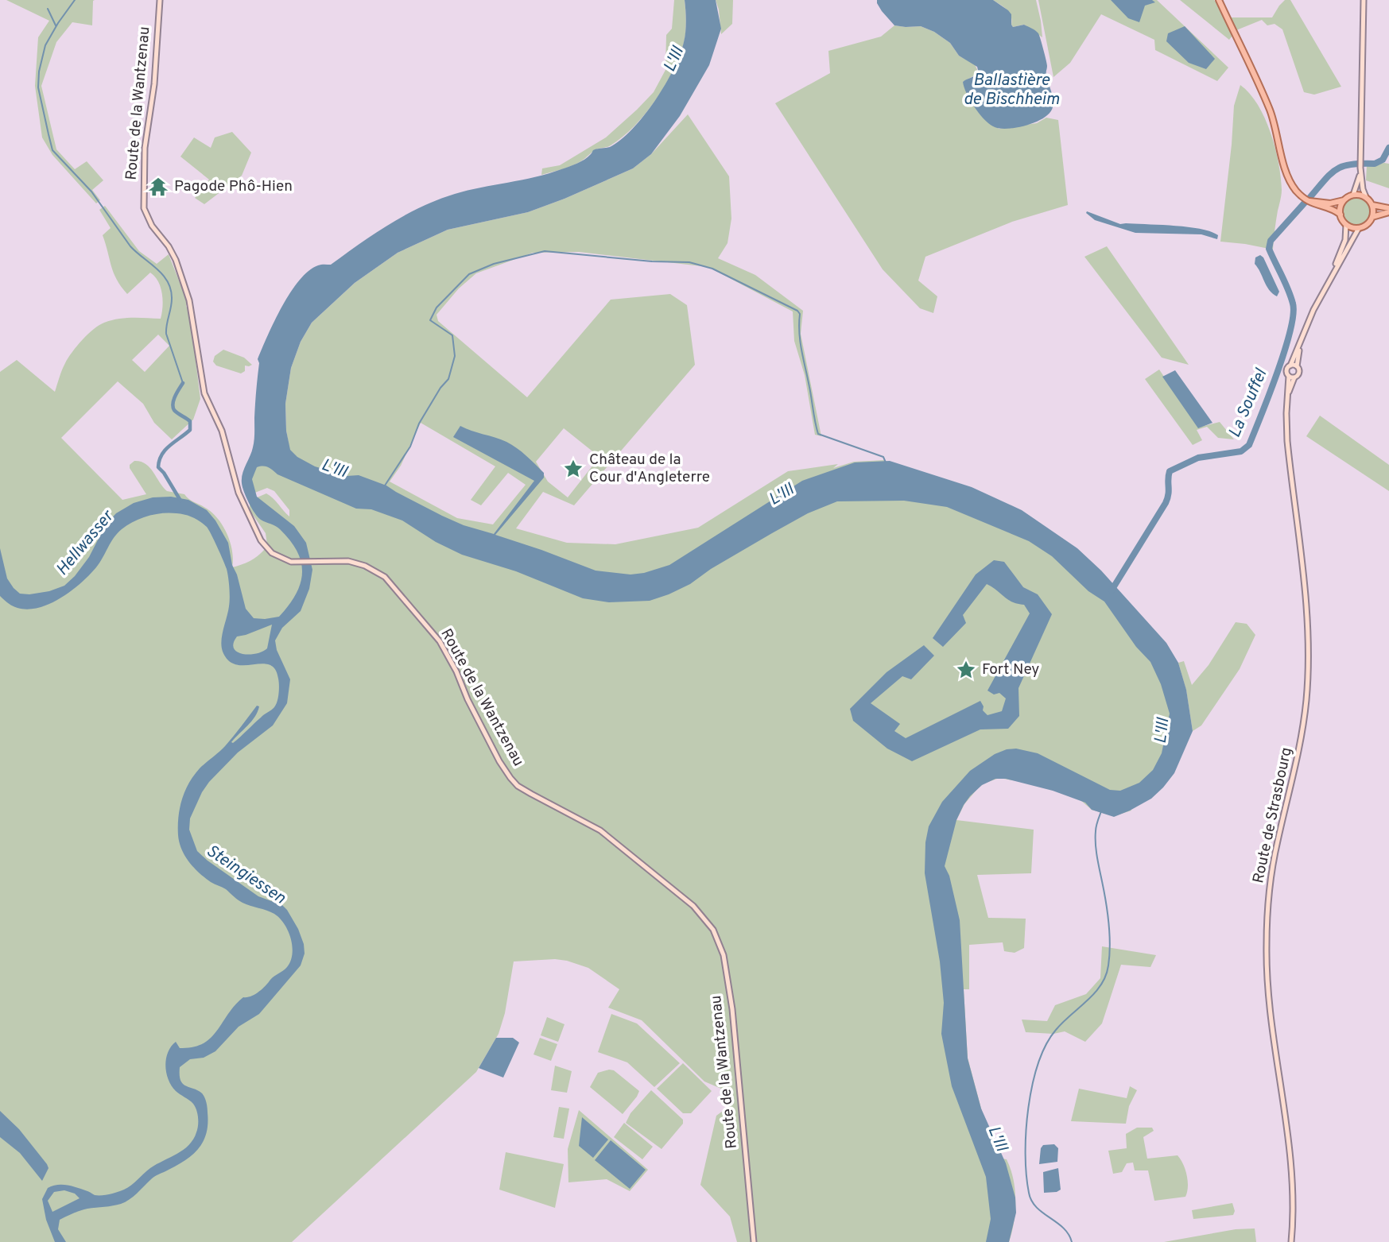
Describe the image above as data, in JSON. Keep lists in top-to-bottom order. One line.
{"streets":{"main road":["Route de la Wantzenau","Route de Strasbourg"]},"water":["L'Ill","Ballastière de Bischheim","La Souffel","Hellwasser","Steingiessen"],"places":{"temple":["Pagode Phô-Hien"],"place":["Château de la Cour d'Angleterre","Fort Ney"]}}
